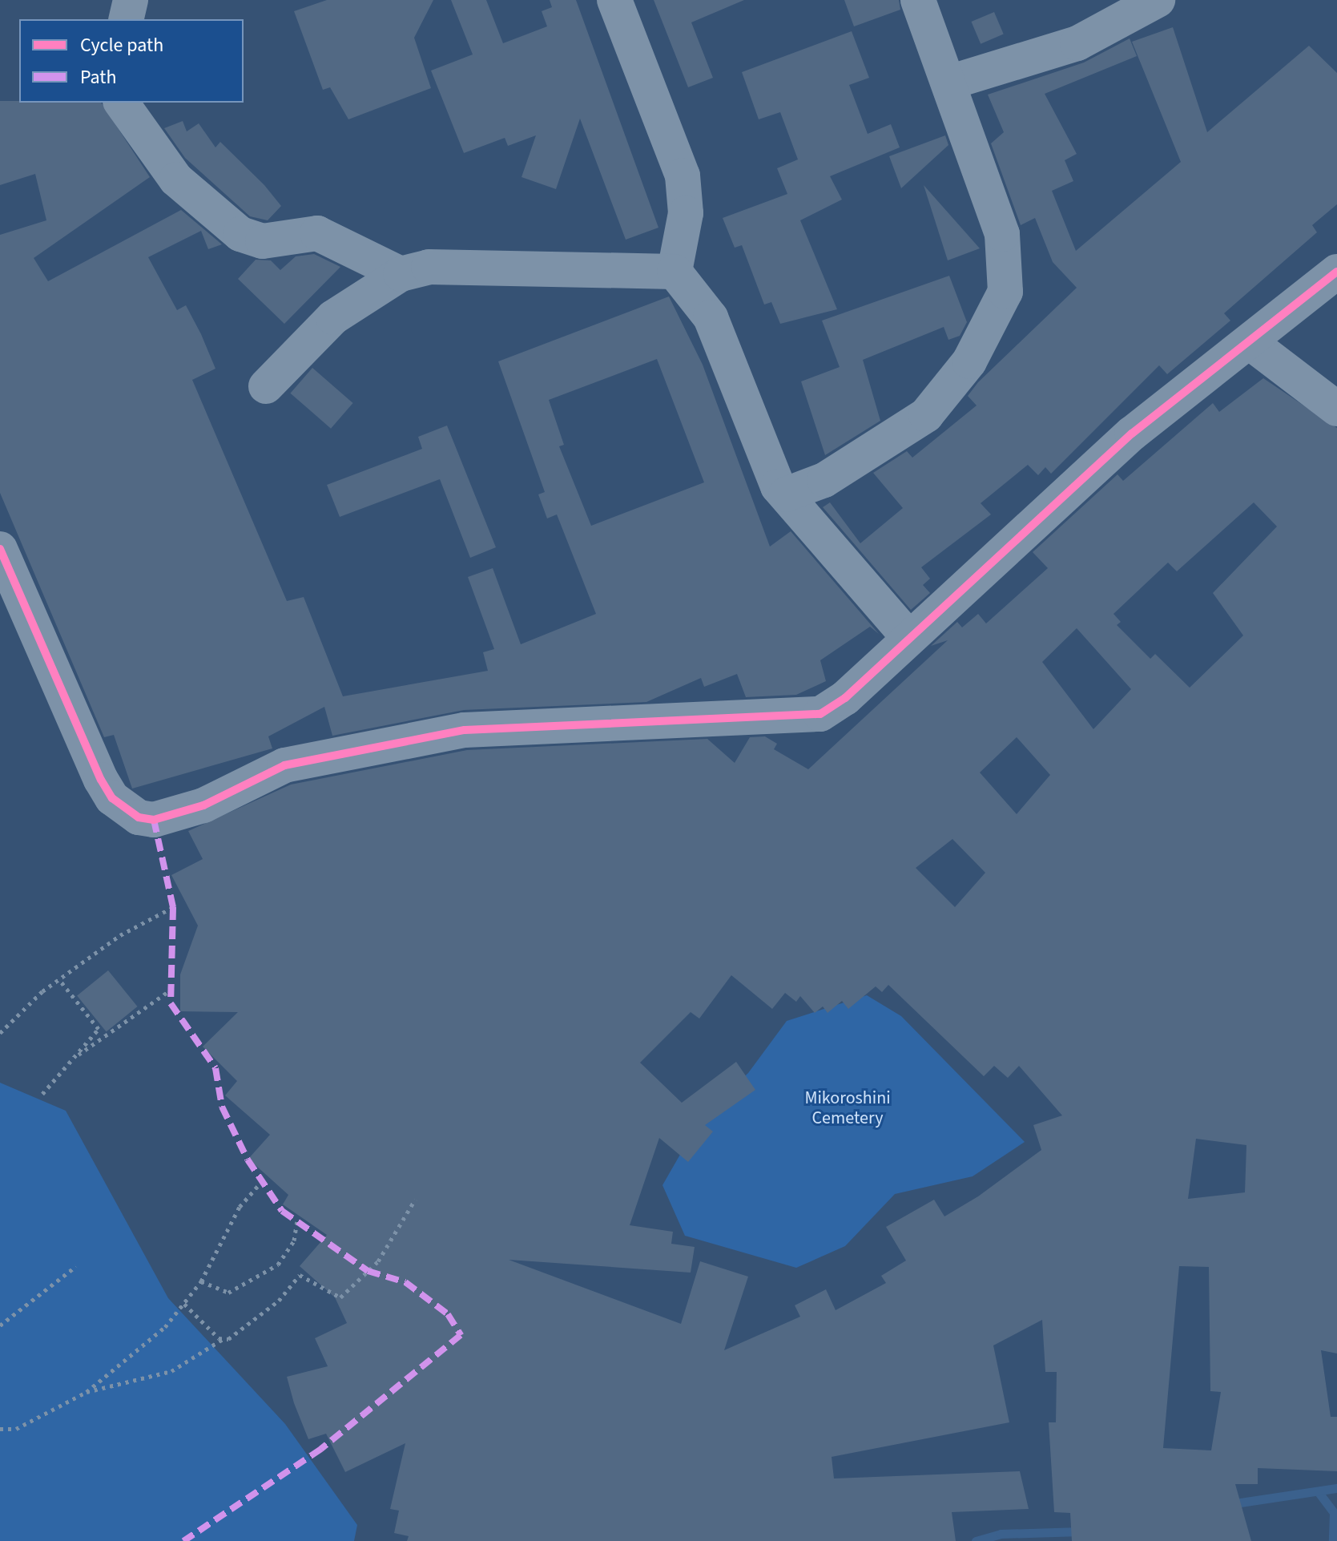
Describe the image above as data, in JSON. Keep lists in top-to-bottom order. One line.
{"parks":["Mikoroshini Cemetery"],"legend":["Cycle path","Path"]}
